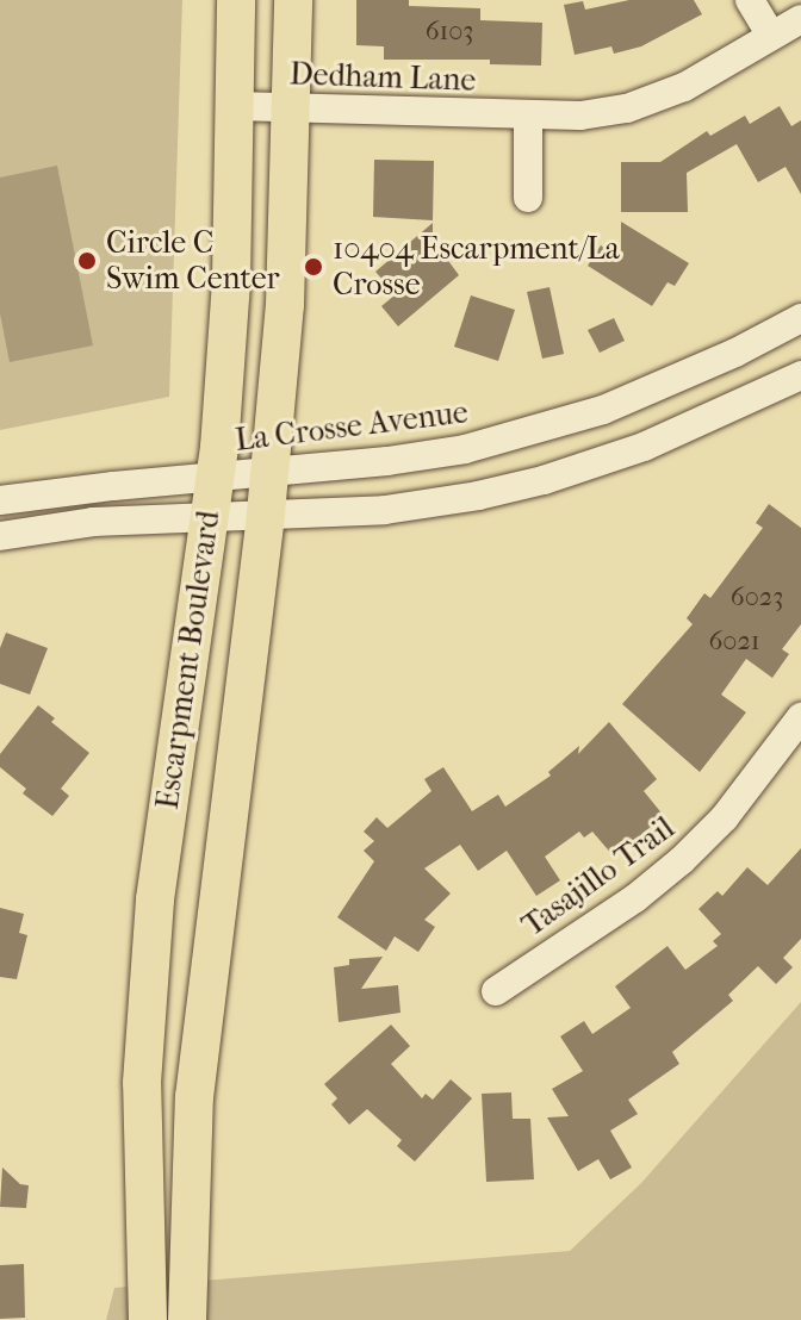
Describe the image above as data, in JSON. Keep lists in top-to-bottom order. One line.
{"streets":{"main road":["Escarpment Boulevard"],"street":["Dedham Lane","La Crosse Avenue","Tasajillo Trail"]},"crossings":[["Dedham Lane","Escarpment Boulevard"],["La Crosse Avenue","Escarpment Boulevard"]],"places":["Circle C Swim Center","10404 Escarpment/La Crosse"],"house_numbers":["6103","6023","6021"]}
